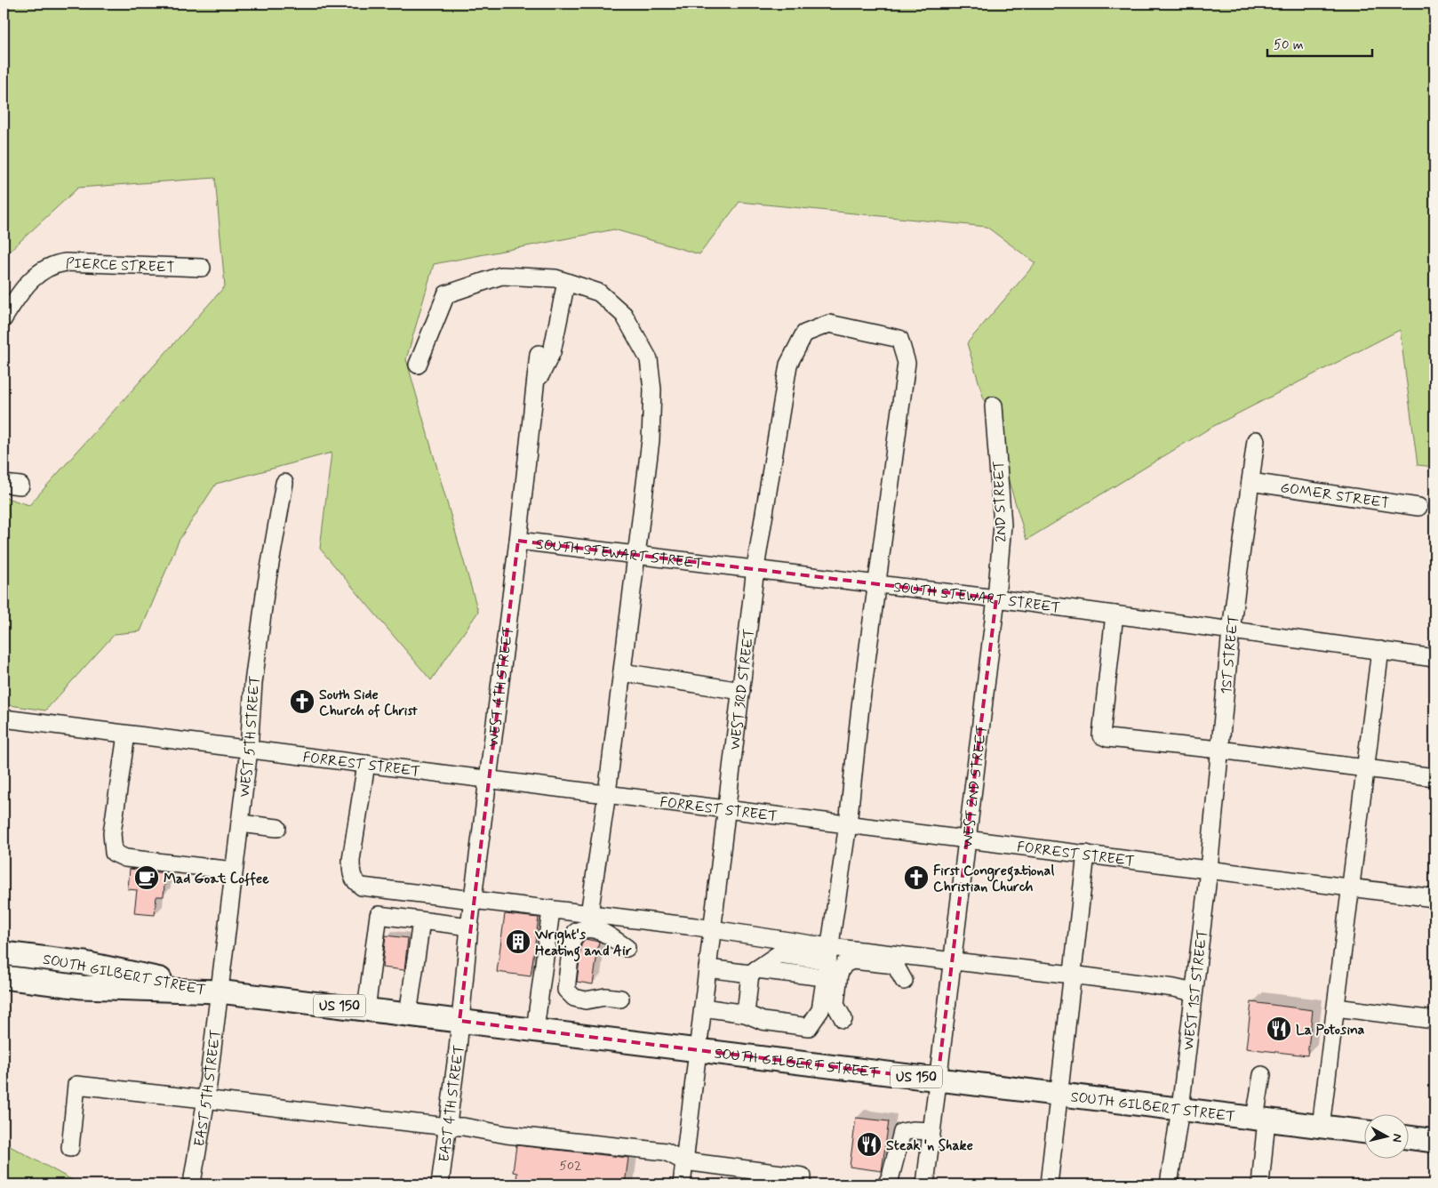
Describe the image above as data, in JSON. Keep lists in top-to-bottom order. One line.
{"streets":{"main road":["SOUTH GILBERT STREET","US 150"],"street":["PIERCE STREET","GOMER STREET","2ND STREET","SOUTH STEWART STREET","1ST STREET","WEST 4TH STREET","WEST 3RD STREET","WEST 5TH STREET","FORREST STREET","WEST 2ND STREET","WEST 1ST STREET","EAST 5TH STREET","EAST 4TH STREET"]},"crossings":[["GOMER STREET","1ST STREET"],["2ND STREET","SOUTH STEWART STREET"],["2ND STREET","WEST 2ND STREET"],["SOUTH STEWART STREET","1ST STREET"],["SOUTH STEWART STREET","WEST 4TH STREET"],["SOUTH STEWART STREET","WEST 3RD STREET"],["SOUTH STEWART STREET","WEST 2ND STREET"],["1ST STREET","FORREST STREET"],["1ST STREET","WEST 1ST STREET"],["WEST 4TH STREET","FORREST STREET"],["WEST 4TH STREET","SOUTH GILBERT STREET"],["WEST 4TH STREET","EAST 4TH STREET"],["WEST 3RD STREET","FORREST STREET"],["WEST 3RD STREET","SOUTH GILBERT STREET"],["WEST 5TH STREET","FORREST STREET"],["WEST 5TH STREET","SOUTH GILBERT STREET"],["WEST 5TH STREET","EAST 5TH STREET"],["FORREST STREET","WEST 2ND STREET"],["FORREST STREET","WEST 1ST STREET"],["WEST 2ND STREET","SOUTH GILBERT STREET"],["SOUTH GILBERT STREET","WEST 1ST STREET"],["SOUTH GILBERT STREET","EAST 5TH STREET"],["SOUTH GILBERT STREET","EAST 4TH STREET"]],"places":{"church":["South Side Church of Christ","First Congregational Christian Church"],"cafe":["Mad Goat Coffee"],"building":["Wright's Heating and Air"],"restaurant":["La Potosina","Steak 'n Shake"]},"house_numbers":["502"],"scale_bar":"50 m","north":"right"}
